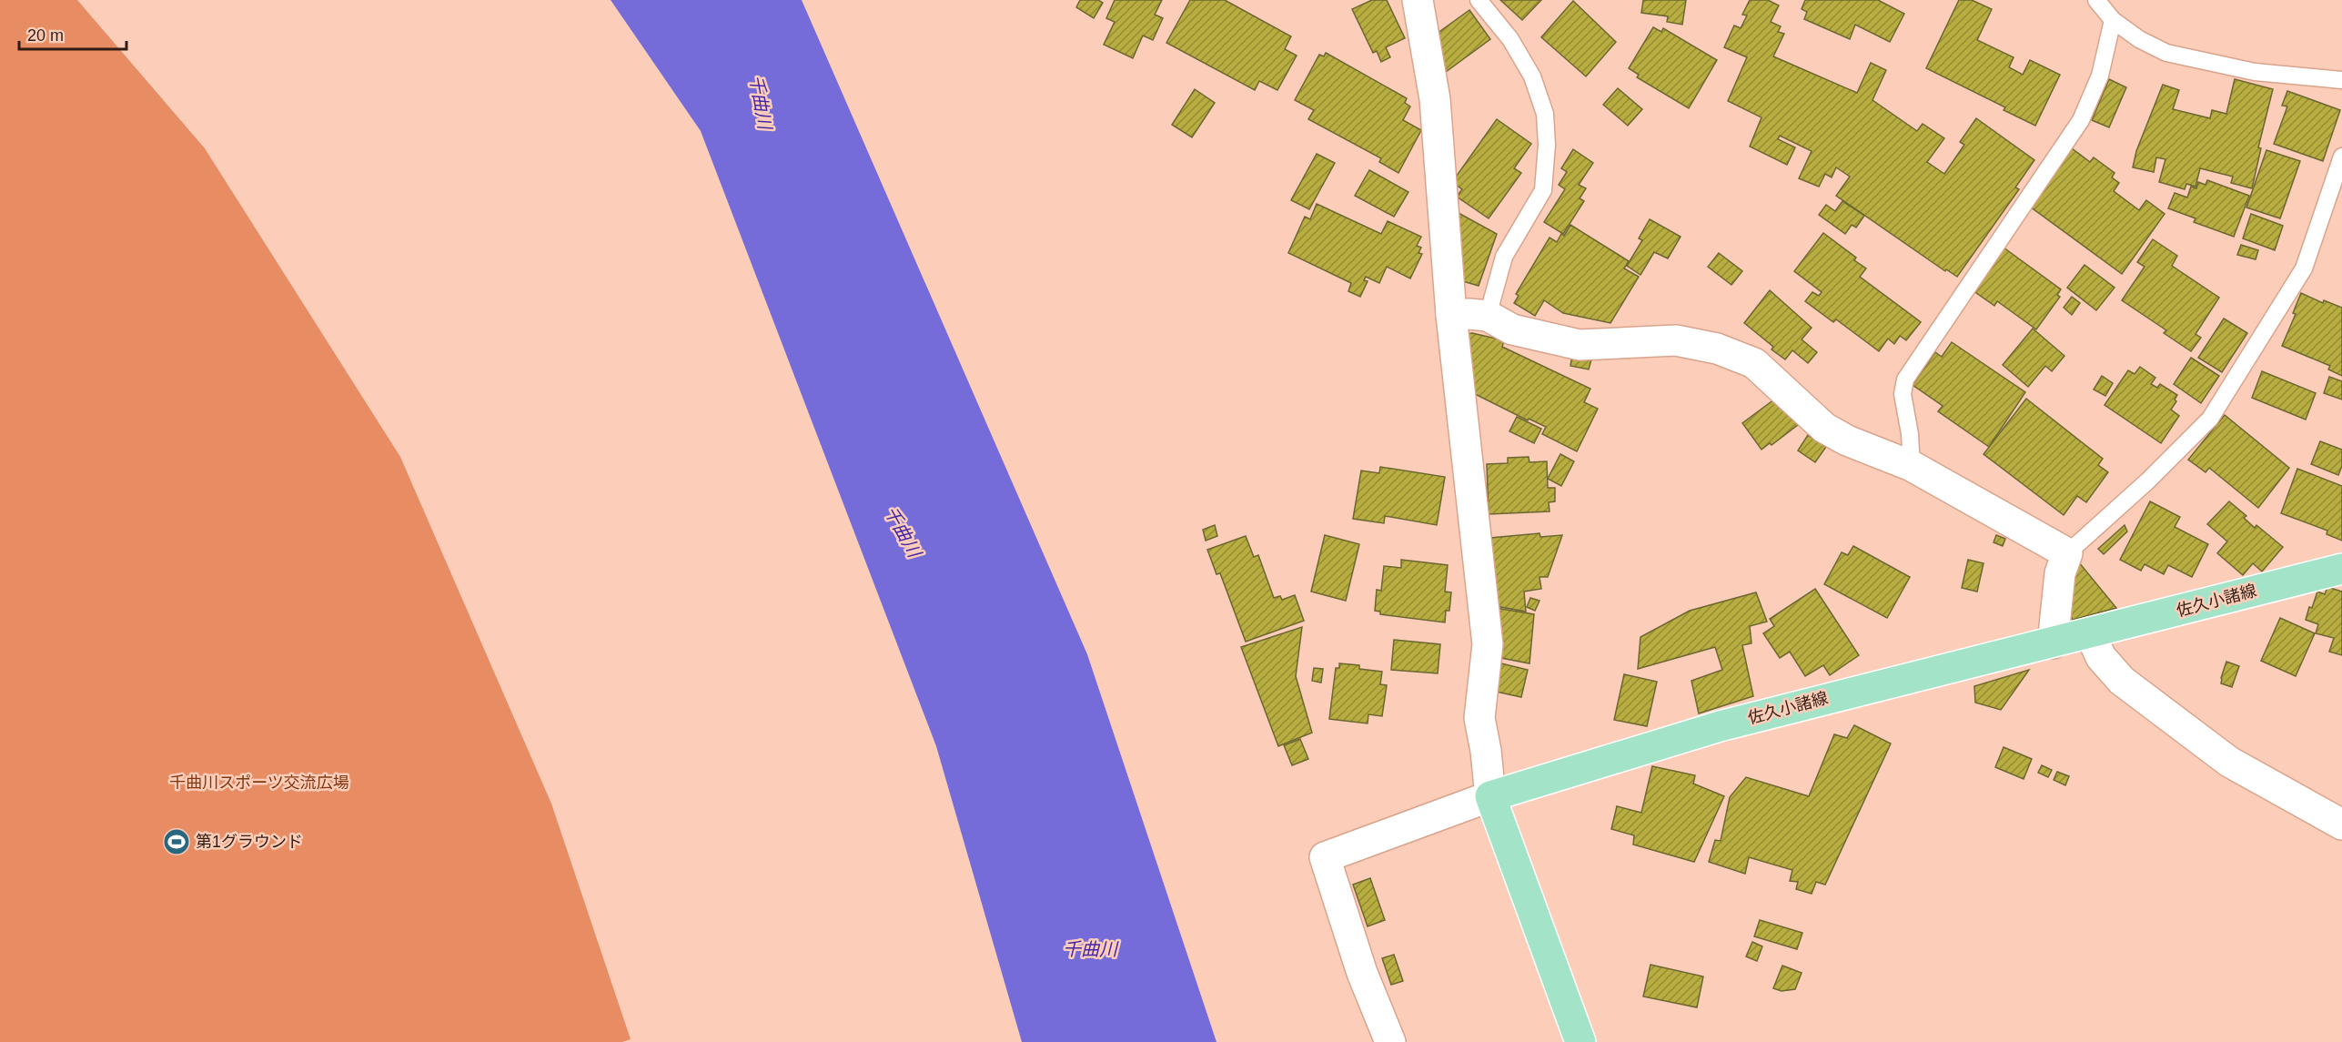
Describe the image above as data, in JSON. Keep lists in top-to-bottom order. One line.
{"streets":{"main road":["佐久小諸線"]},"water":["千曲川"],"parks":["千曲川スポーツ交流広場"],"places":{"sports":["第1グラウンド"]},"scale_bar":"20 m"}
